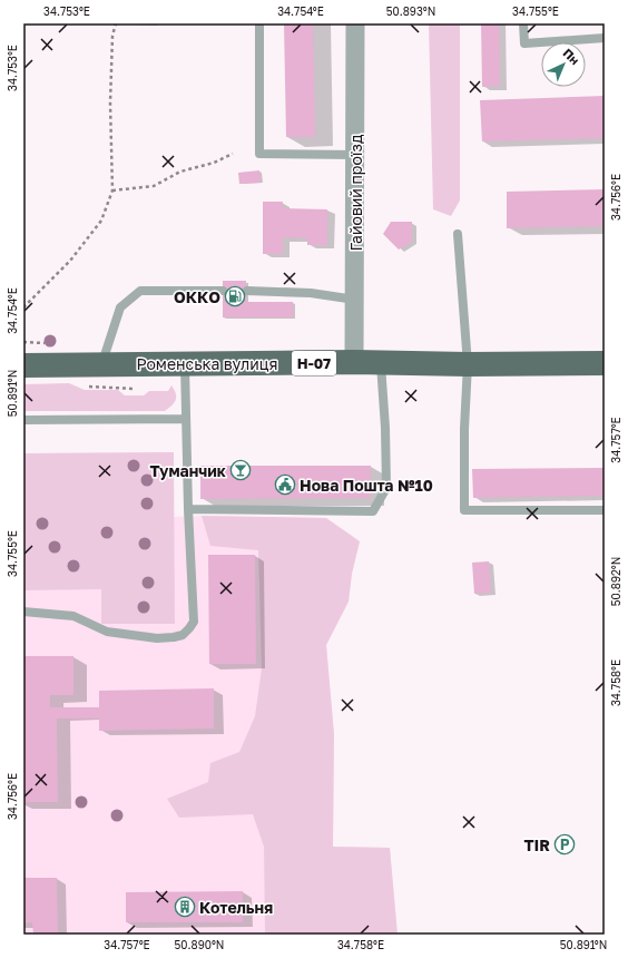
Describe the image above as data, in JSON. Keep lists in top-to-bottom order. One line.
{"streets":{"main road":["Роменська вулиця","Н-07"],"street":["Гайовий проїзд"]},"crossings":[["Гайовий проїзд","Роменська вулиця"]],"places":{"fuel station":["ОККО"],"bar":["Туманчик"],"public building":["Нова Пошта №10"],"parking":["TIR"],"building":["Котельня"]},"north":"top right","coordinates":["34.753°E","34.754°E","50.893°N","34.755°E","34.756°E","50.891°N","34.757°E","50.892°N","34.758°E","50.890°N"]}
